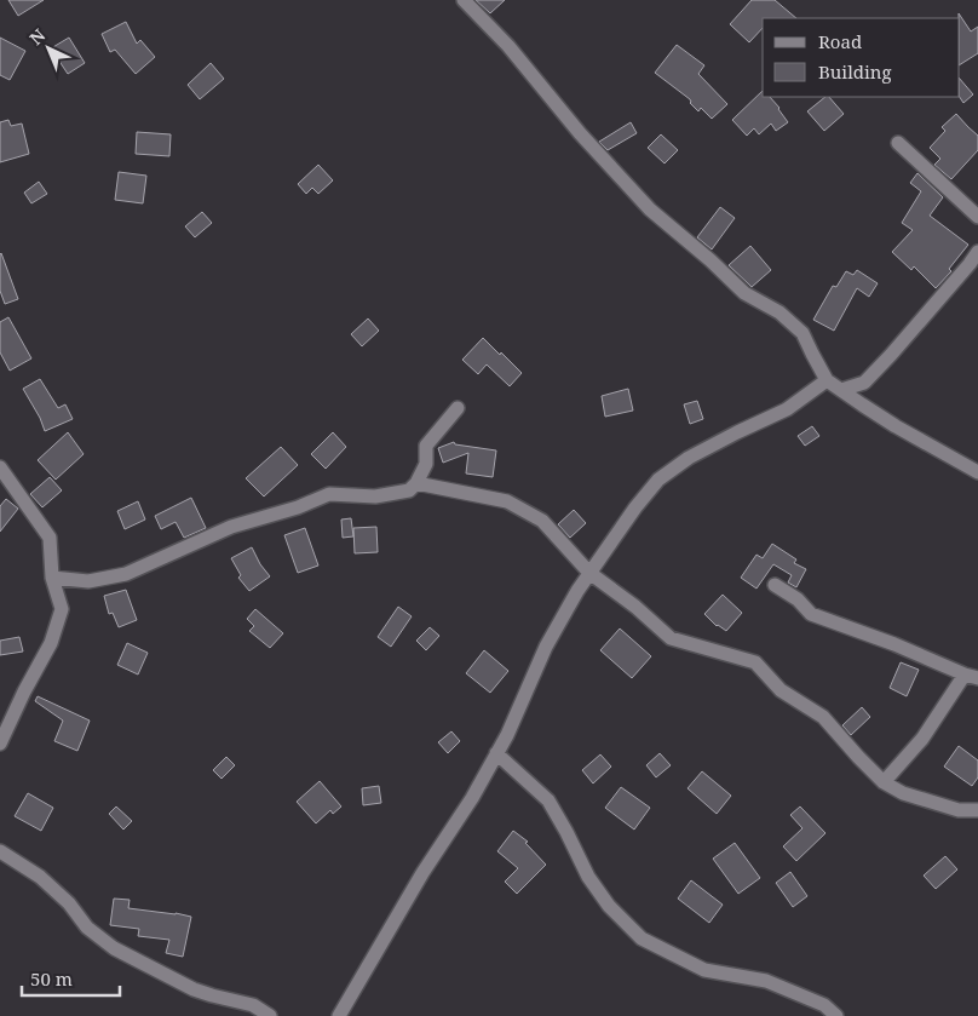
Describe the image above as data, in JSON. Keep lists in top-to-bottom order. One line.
{"legend":["Road","Building"],"scale_bar":"50 m","north":"top left"}
